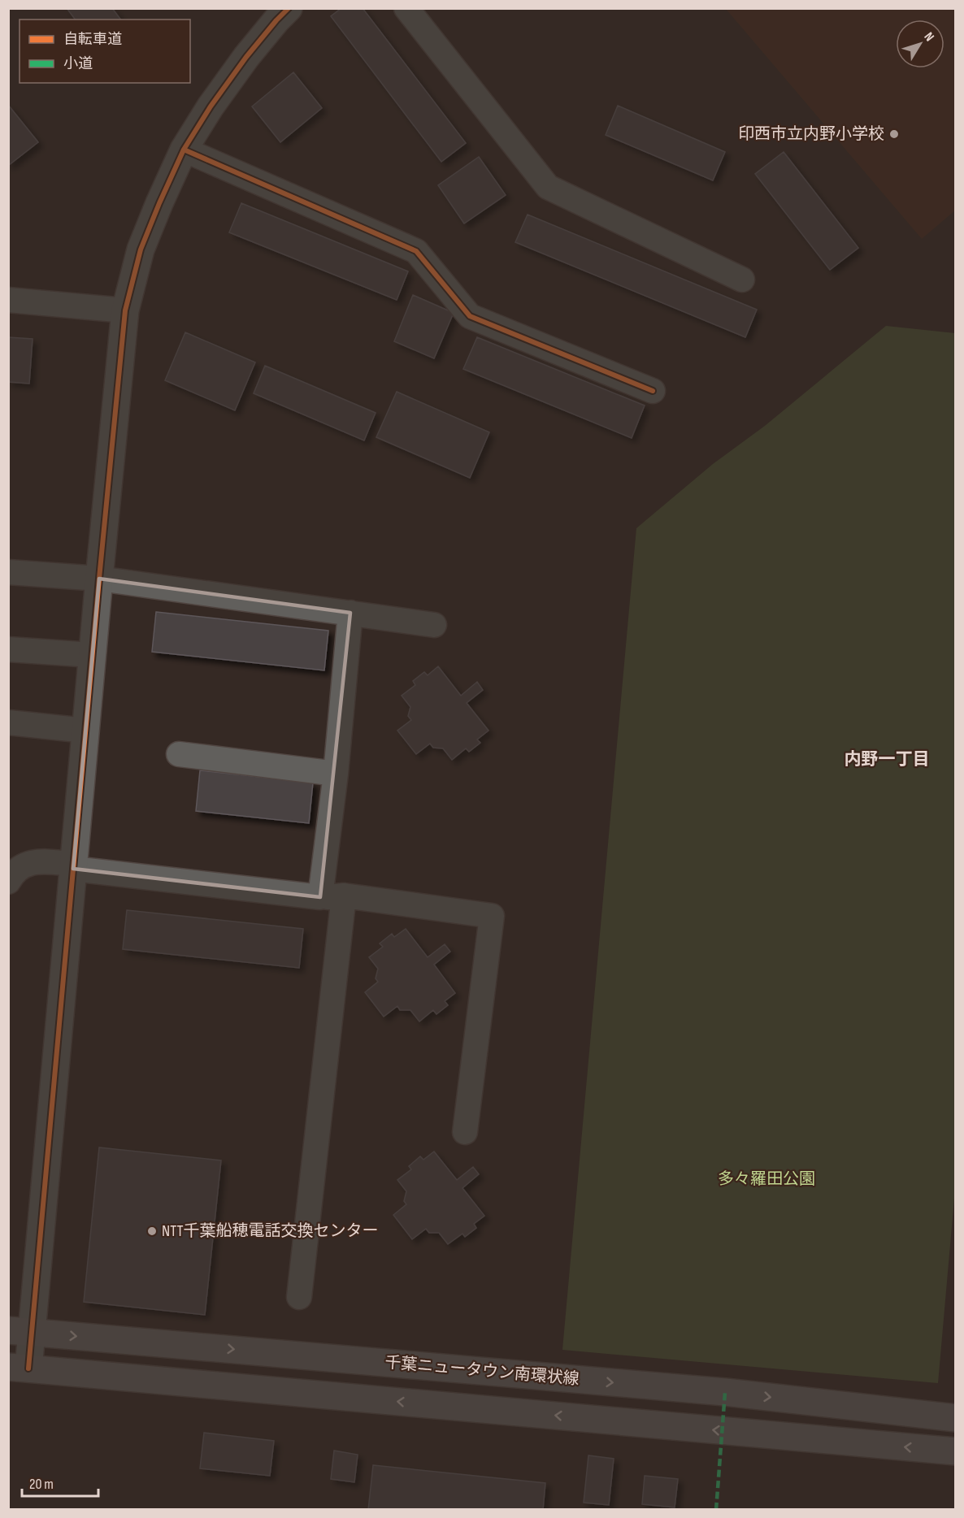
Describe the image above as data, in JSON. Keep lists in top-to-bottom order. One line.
{"streets":{"main road":["千葉ニュータウン南環状線"]},"districts":["内野一丁目"],"parks":["多々羅田公園"],"places":["印西市立内野小学校","NTT千葉船穂電話交換センター"],"legend":["自転車道","小道"],"scale_bar":"20 m","north":"top right"}
